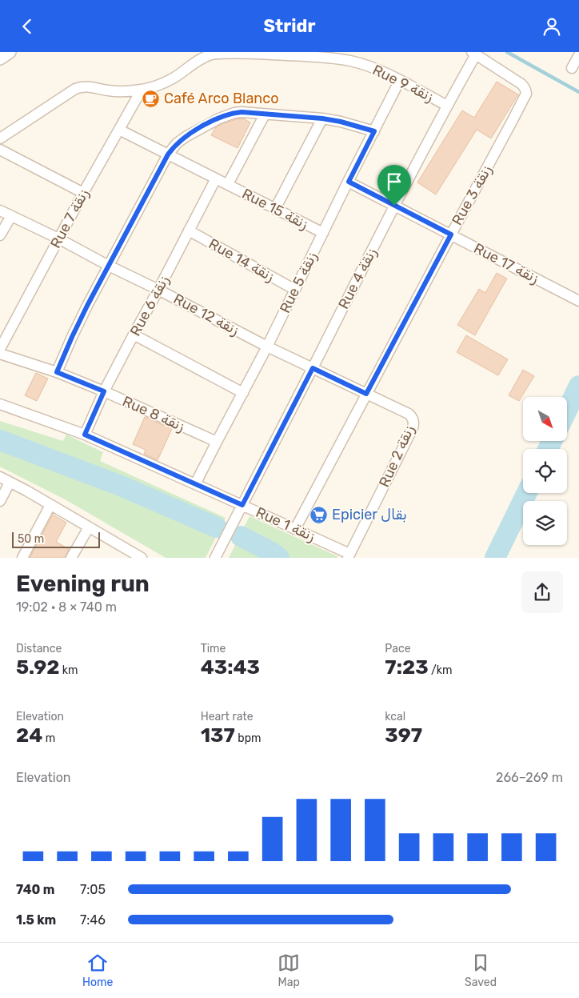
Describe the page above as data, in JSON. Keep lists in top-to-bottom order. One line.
{"streets":{"street":["Rue 9 زنقة","Rue 3 زنقة","Rue 15 زنقة","Rue 7 زنقة","Rue 14 زنقة","Rue 17 زنقة","Rue 4 زنقة","Rue 5 زنقة","Rue 6 زنقة","Rue 12 زنقة","Rue 8 زنقة","Rue 2 زنقة","Rue 1 زنقة"]},"crossings":[["Rue 9 زنقة","Rue 7 زنقة"],["Rue 9 زنقة","Rue 4 زنقة"],["Rue 9 زنقة","Rue 5 زنقة"],["Rue 3 زنقة","Rue 17 زنقة"],["Rue 3 زنقة","Rue 4 زنقة"],["Rue 3 زنقة","Rue 12 زنقة"],["Rue 3 زنقة","Rue 1 زنقة"],["Rue 15 زنقة","Rue 7 زنقة"],["Rue 15 زنقة","Rue 5 زنقة"],["Rue 15 زنقة","Rue 6 زنقة"],["Rue 7 زنقة","Rue 12 زنقة"],["Rue 14 زنقة","Rue 5 زنقة"],["Rue 14 زنقة","Rue 6 زنقة"],["Rue 17 زنقة","Rue 4 زنقة"],["Rue 17 زنقة","Rue 5 زنقة"],["Rue 4 زنقة","Rue 12 زنقة"],["Rue 4 زنقة","Rue 1 زنقة"],["Rue 5 زنقة","Rue 12 زنقة"],["Rue 5 زنقة","Rue 8 زنقة"],["Rue 5 زنقة","Rue 1 زنقة"],["Rue 6 زنقة","Rue 12 زنقة"],["Rue 6 زنقة","Rue 8 زنقة"],["Rue 6 زنقة","Rue 1 زنقة"],["Rue 12 زنقة","Rue 2 زنقة"],["Rue 2 زنقة","Rue 1 زنقة"]],"places":{"cafe":["Café Arco Blanco"],"supermarket":["Epicier بقال"]},"scale_bar":"50 m","north":"bottom right","page":{"header":"Stridr","scale":"50 m","heading":["Evening run","19:02 · 8 × 740 m"],"stats":[["Distance","5.92 km"],["Time","43:43"],["Pace","7:23 /km"],["Elevation","24 m"],["Heart rate","137 bpm"],["kcal","397"]],"chart":["Elevation","266–269 m"],"list":[{"name":"740 m","note":"7:05"},{"name":"1.5 km","note":"7:46"}],"tabs":["Home","Map","Saved"]}}
